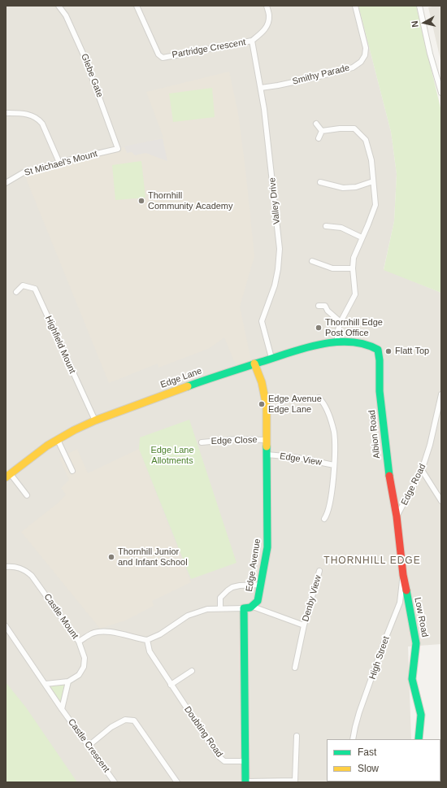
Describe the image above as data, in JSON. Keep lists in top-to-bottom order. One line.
{"streets":{"street":["Partridge Crescent","Smithy Parade","Glebe Gate","St Michael's Mount","Valley Drive","Highfield Mount","Edge Lane","Albion Road","Edge Close","Edge View","Edge Road","Edge Avenue","Denby View","Castle Mount","Low Road","High Street","Doubting Road","Castle Crescent"]},"crossings":[["Partridge Crescent","Valley Drive"],["Smithy Parade","Valley Drive"],["Glebe Gate","St Michael's Mount"],["Valley Drive","Edge Lane"],["Highfield Mount","Edge Lane"],["Edge Lane","Albion Road"],["Edge Lane","Edge Avenue"],["Albion Road","Edge Road"],["Albion Road","Low Road"],["Albion Road","High Street"],["Edge Close","Edge Avenue"],["Edge View","Edge Avenue"],["Edge Avenue","Denby View"],["Low Road","High Street"]],"districts":["THORNHILL EDGE"],"parks":["Edge Lane Allotments"],"places":["Thornhill Community Academy","Thornhill Edge Post Office","Flatt Top","Edge Avenue Edge Lane","Thornhill Junior and Infant School"],"legend":["Fast","Slow"],"north":"left"}
